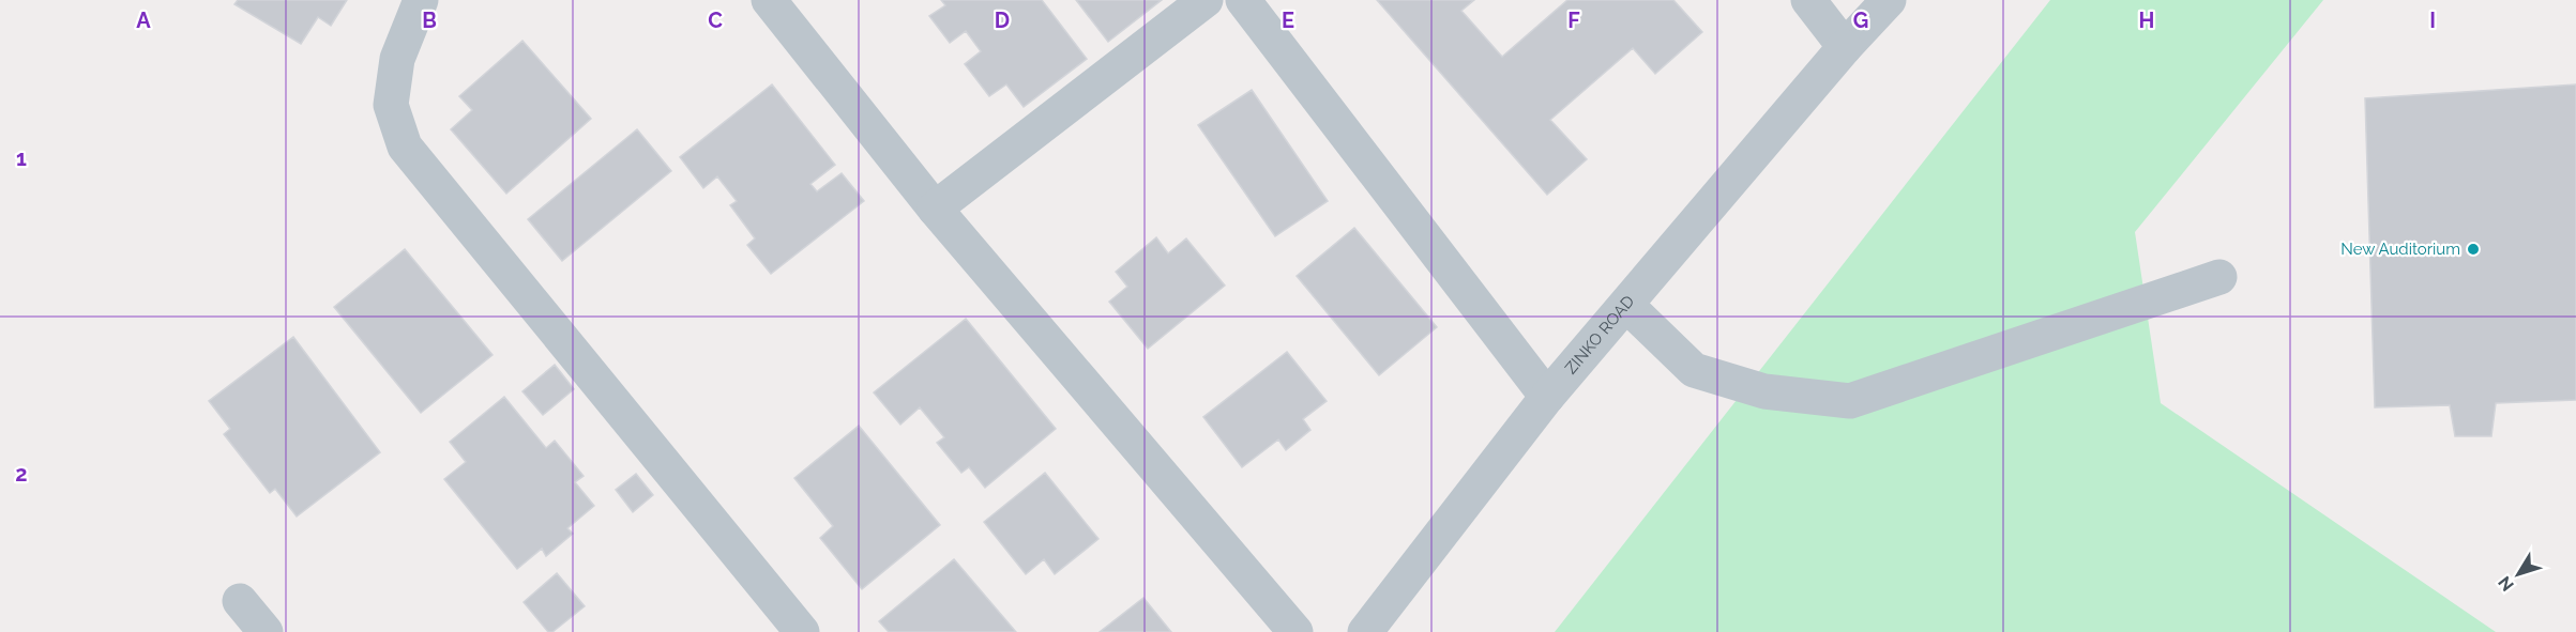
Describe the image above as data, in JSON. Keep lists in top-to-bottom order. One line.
{"streets":{"street":["ZINKO ROAD"]},"places":["New Auditorium"],"north":"bottom left","grid":{"columns":["A","B","C","D","E","F","G","H","I"],"rows":["1","2"]}}
